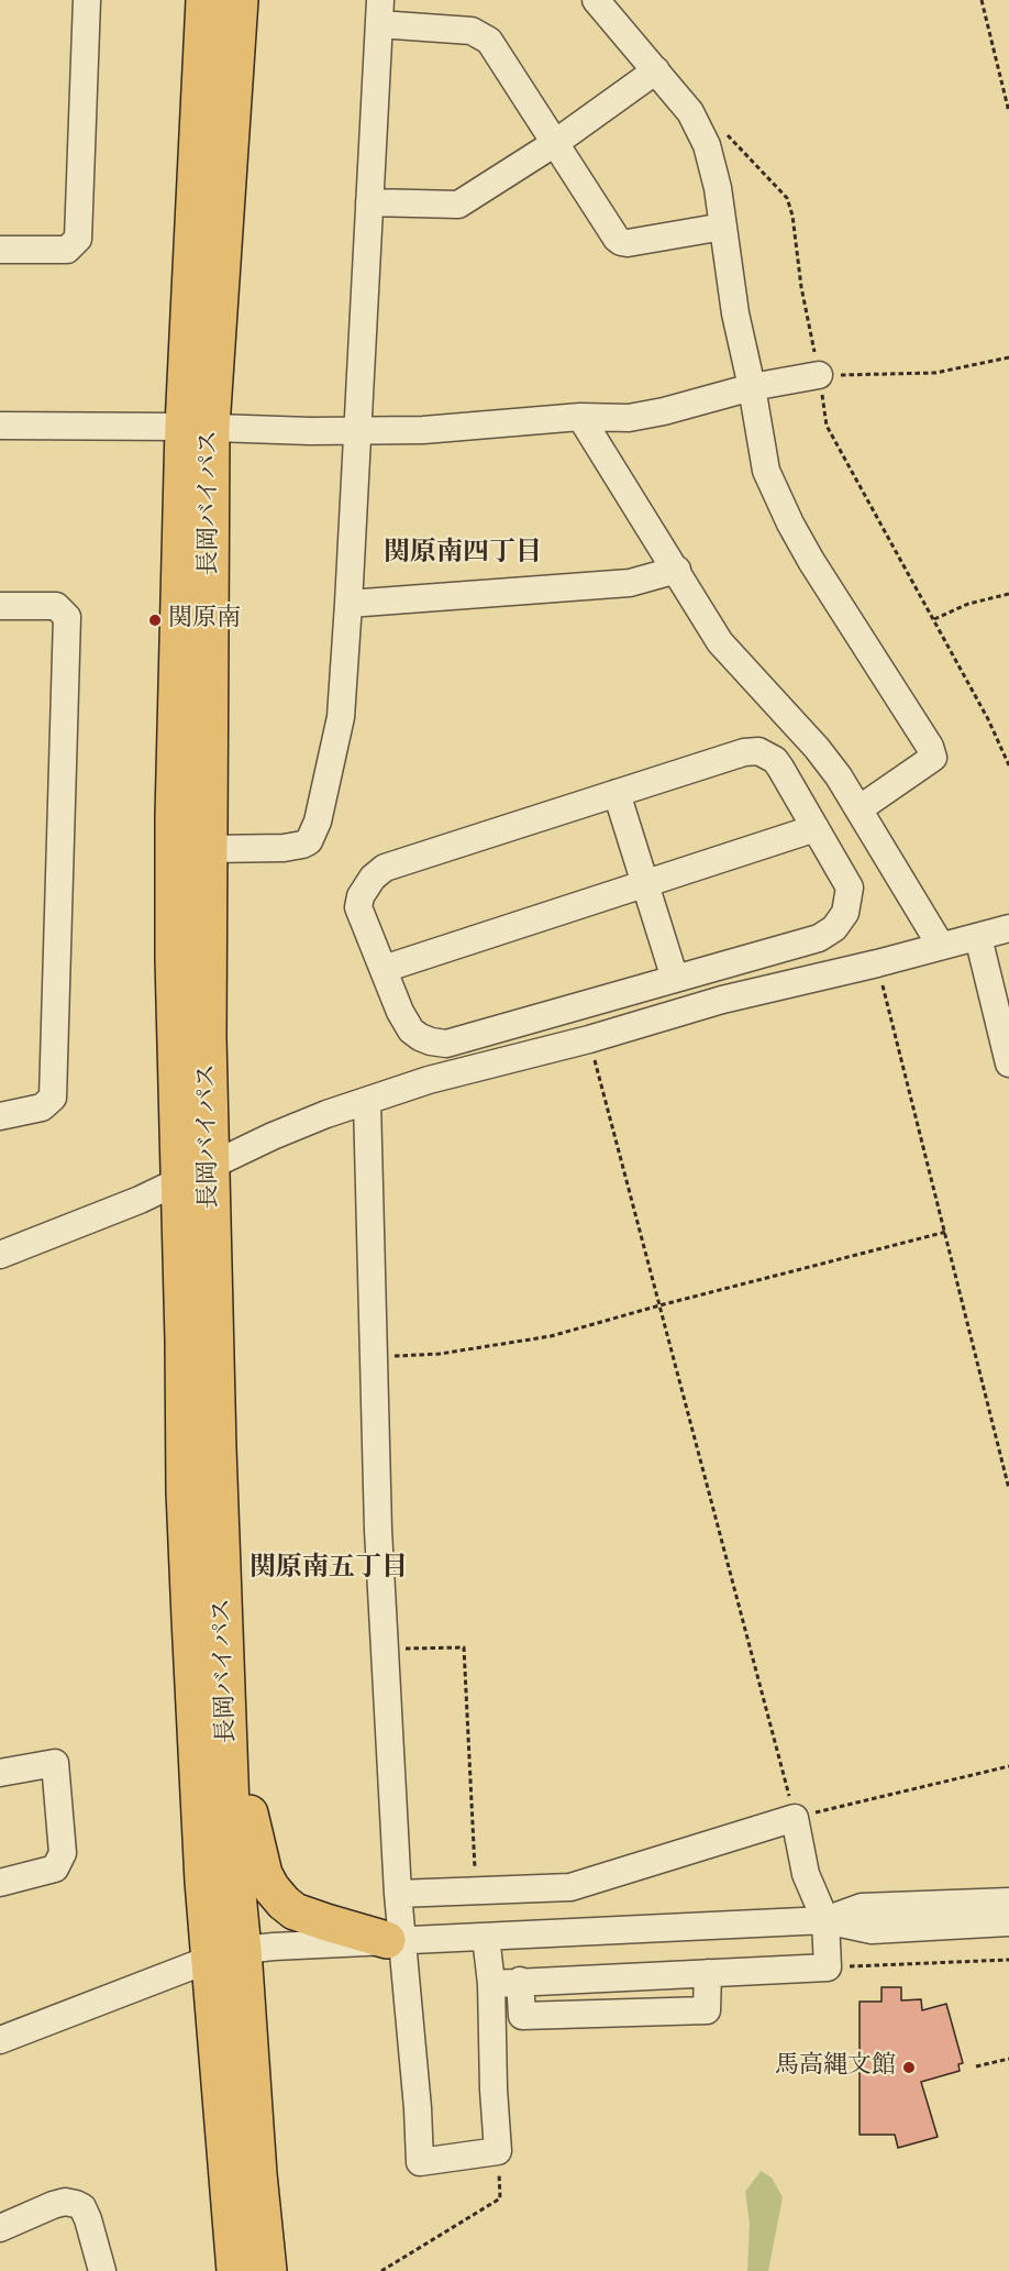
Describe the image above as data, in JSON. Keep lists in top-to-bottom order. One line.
{"streets":{"highway":["長岡バイパス"]},"districts":["関原南四丁目","関原南五丁目"],"places":["関原南","馬高縄文館"]}
